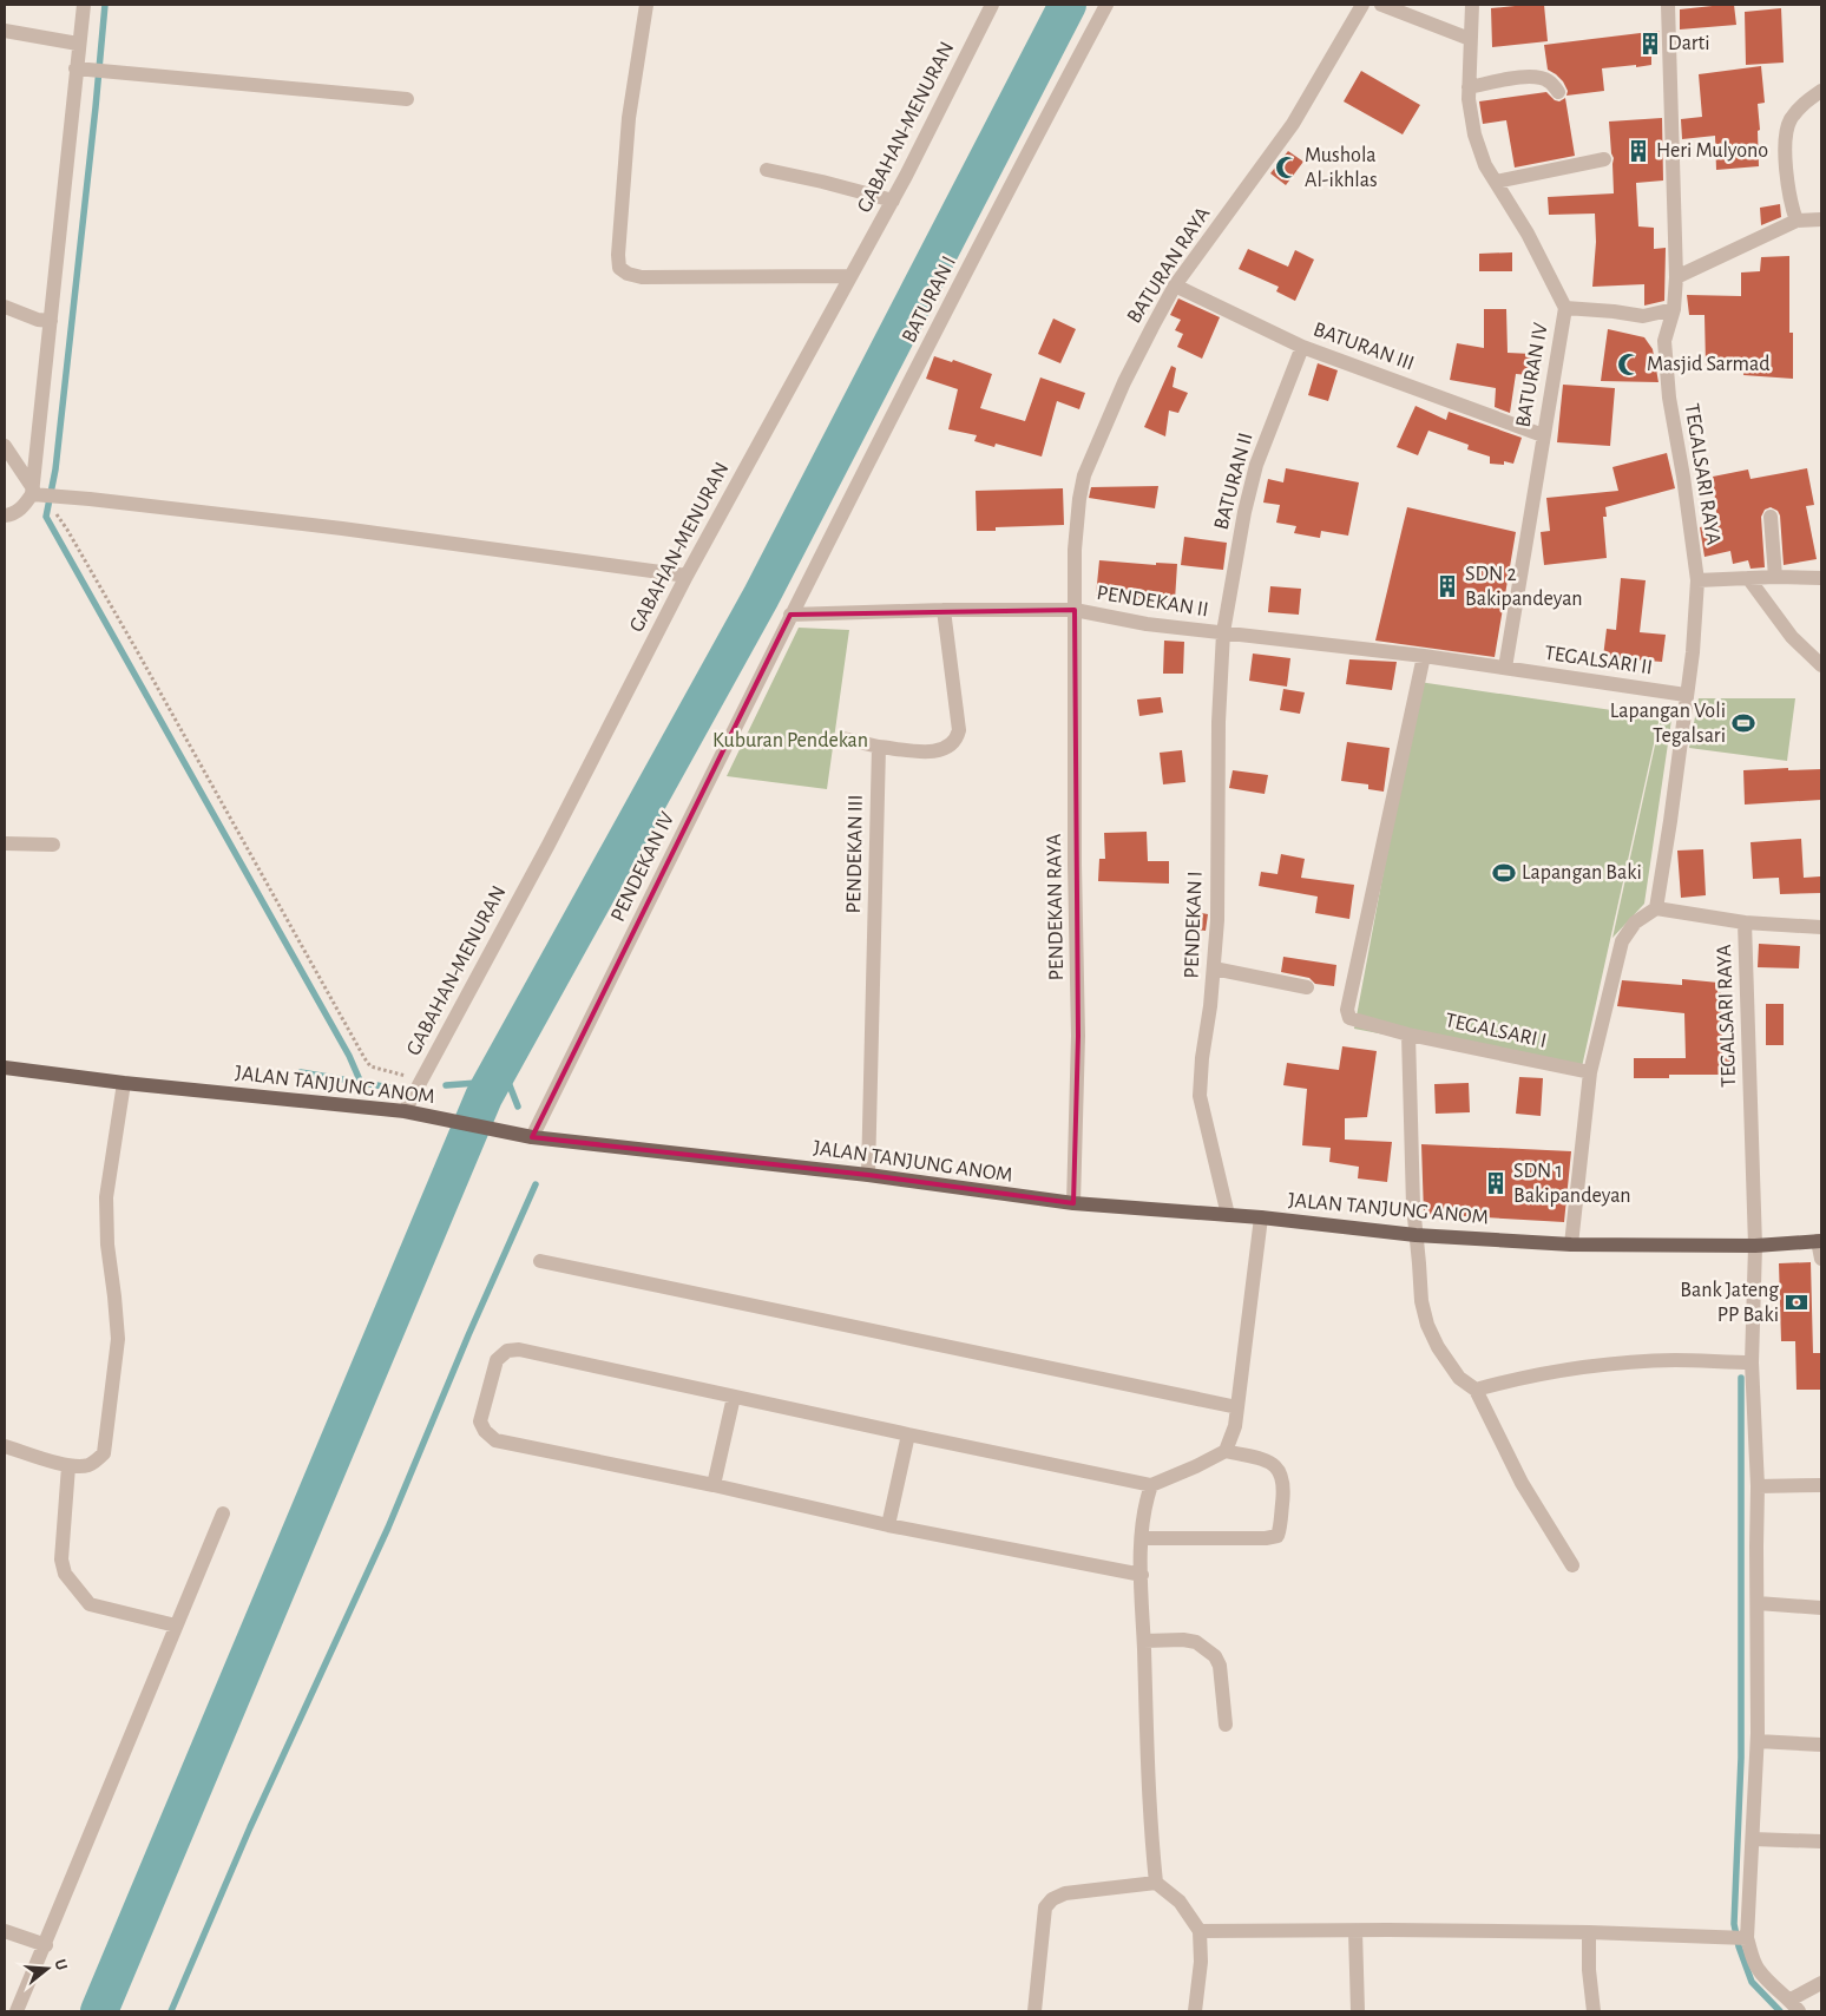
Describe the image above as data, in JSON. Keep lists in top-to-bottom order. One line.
{"streets":{"main road":["JALAN TANJUNG ANOM"],"street":["GABAHAN-MENURAN","BATURAN RAYA","BATURAN I","BATURAN III","BATURAN IV","TEGALSARI RAYA","BATURAN II","PENDEKAN II","TEGALSARI II","PENDEKAN III","PENDEKAN IV","PENDEKAN RAYA","PENDEKAN I","TEGALSARI I"]},"crossings":[["GABAHAN-MENURAN","JALAN TANJUNG ANOM"],["BATURAN RAYA","BATURAN III"],["BATURAN RAYA","PENDEKAN II"],["BATURAN RAYA","PENDEKAN RAYA"],["BATURAN I","PENDEKAN II"],["BATURAN I","PENDEKAN IV"],["BATURAN III","BATURAN IV"],["BATURAN III","BATURAN II"],["BATURAN IV","PENDEKAN II"],["BATURAN IV","TEGALSARI II"],["TEGALSARI RAYA","TEGALSARI II"],["TEGALSARI RAYA","JALAN TANJUNG ANOM"],["BATURAN II","PENDEKAN II"],["BATURAN II","PENDEKAN I"],["PENDEKAN II","TEGALSARI II"],["PENDEKAN II","PENDEKAN IV"],["PENDEKAN II","PENDEKAN RAYA"],["PENDEKAN II","PENDEKAN I"],["PENDEKAN II","TEGALSARI I"],["PENDEKAN III","JALAN TANJUNG ANOM"],["PENDEKAN IV","JALAN TANJUNG ANOM"],["PENDEKAN RAYA","JALAN TANJUNG ANOM"],["PENDEKAN I","JALAN TANJUNG ANOM"]],"parks":["Kuburan Pendekan"],"places":{"building":["Darti","Heri Mulyono","SDN 2 Bakipandeyan","SDN 1 Bakipandeyan"],"mosque":["Mushola Al-ikhlas","Masjid Sarmad"],"sports":["Lapangan Voli Tegalsari","Lapangan Baki"],"bank":["Bank Jateng PP Baki"]},"north":"right"}
